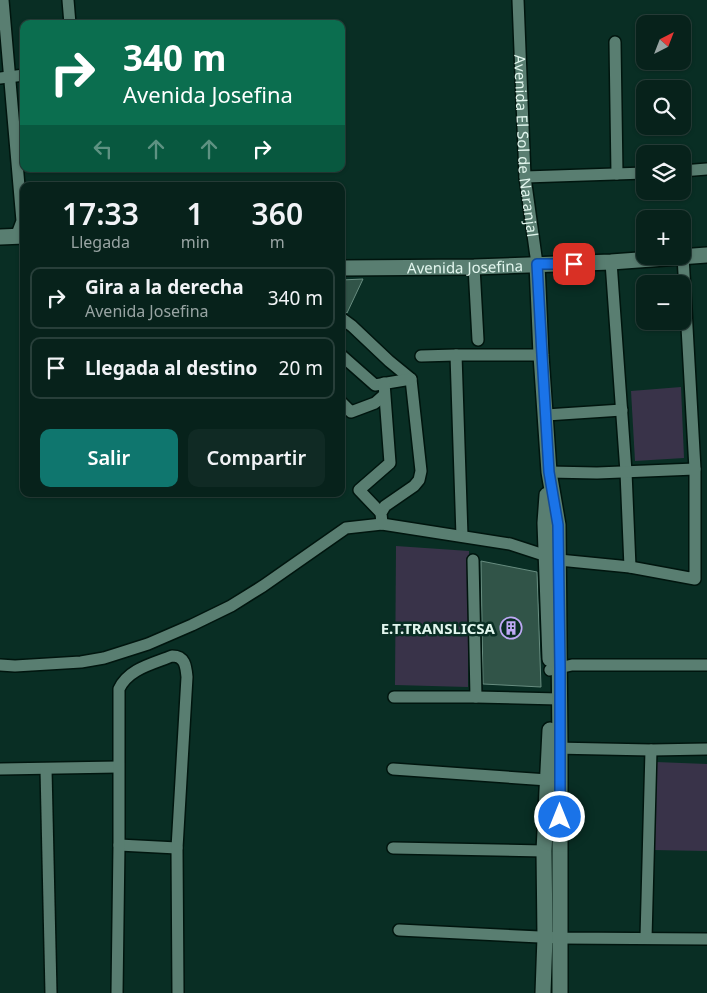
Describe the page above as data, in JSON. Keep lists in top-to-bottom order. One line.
{"streets":{"street":["Avenida El Sol de Naranjal","Avenida Josefina"]},"crossings":[["Avenida El Sol de Naranjal","Avenida Josefina"]],"places":{"building":["E.T.TRANSLICSA"]},"north":"top right","page":{"map_buttons":["+","−"],"turn":["340 m","Avenida Josefina"],"eta":["17:33","Llegada","1","min","360","m"],"list":[{"name":"Gira a la derecha","note":"Avenida Josefina","value":"340 m"},{"name":"Llegada al destino","value":"20 m"}],"buttons":["Salir","Compartir"]}}
